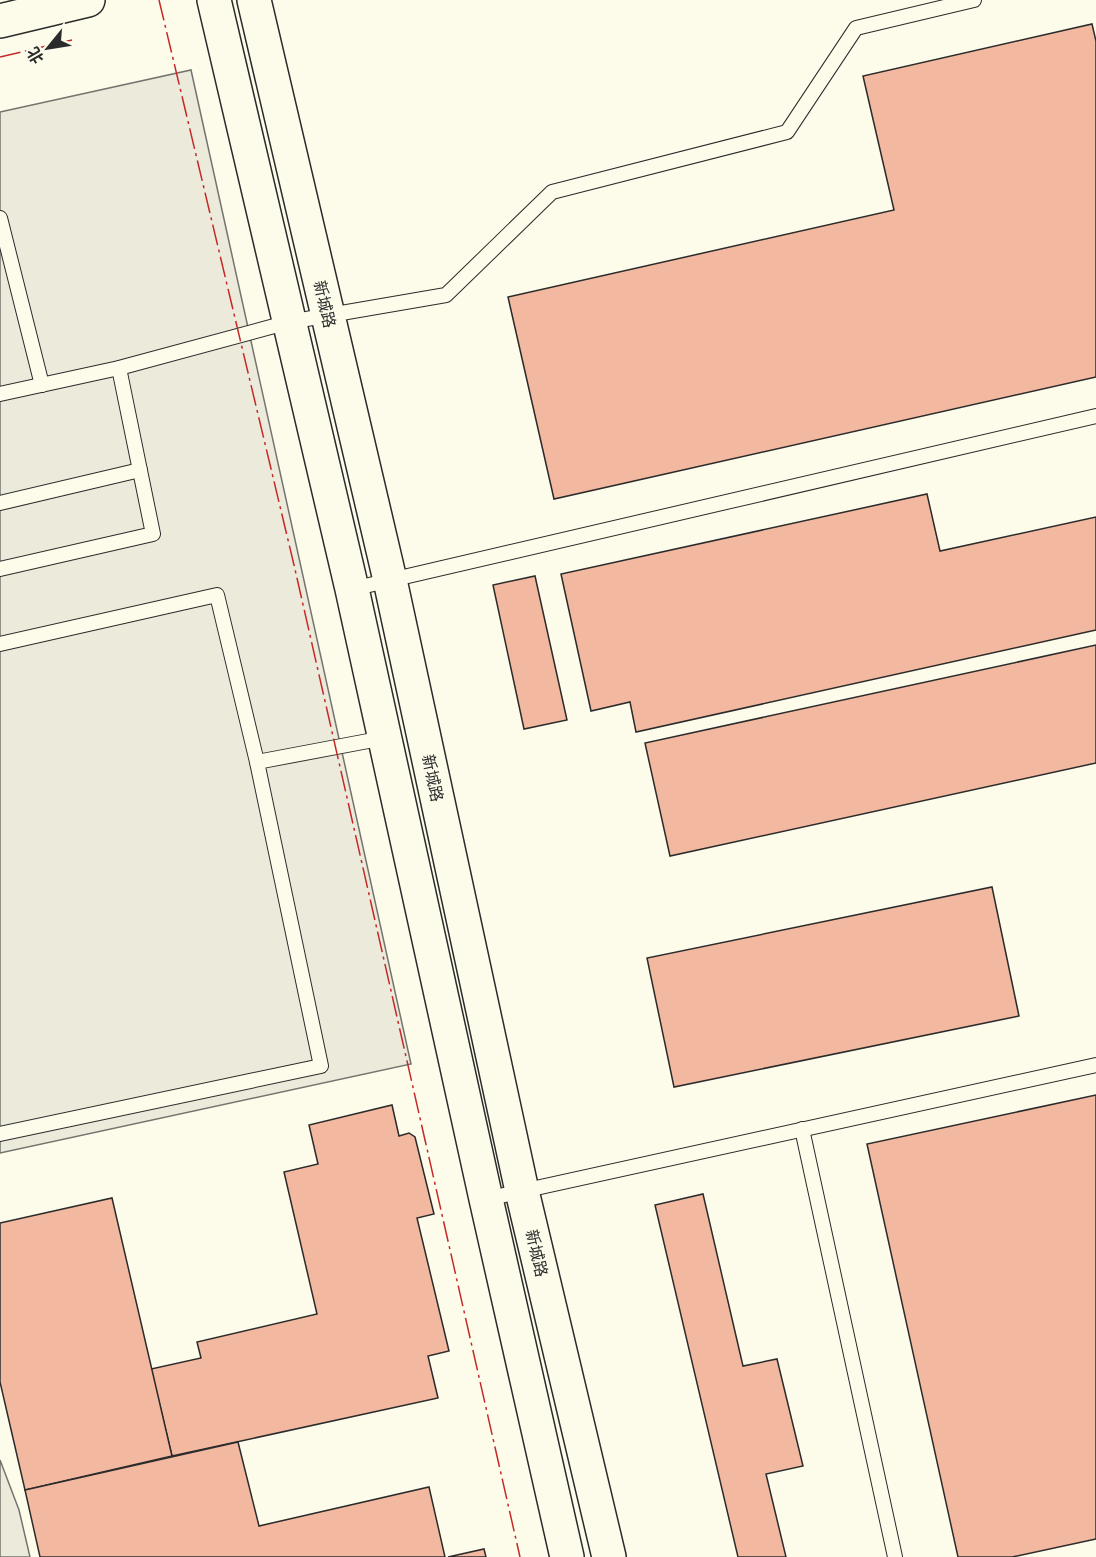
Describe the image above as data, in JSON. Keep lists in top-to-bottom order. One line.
{"streets":{"street":["新城路"]},"north":"bottom left"}
